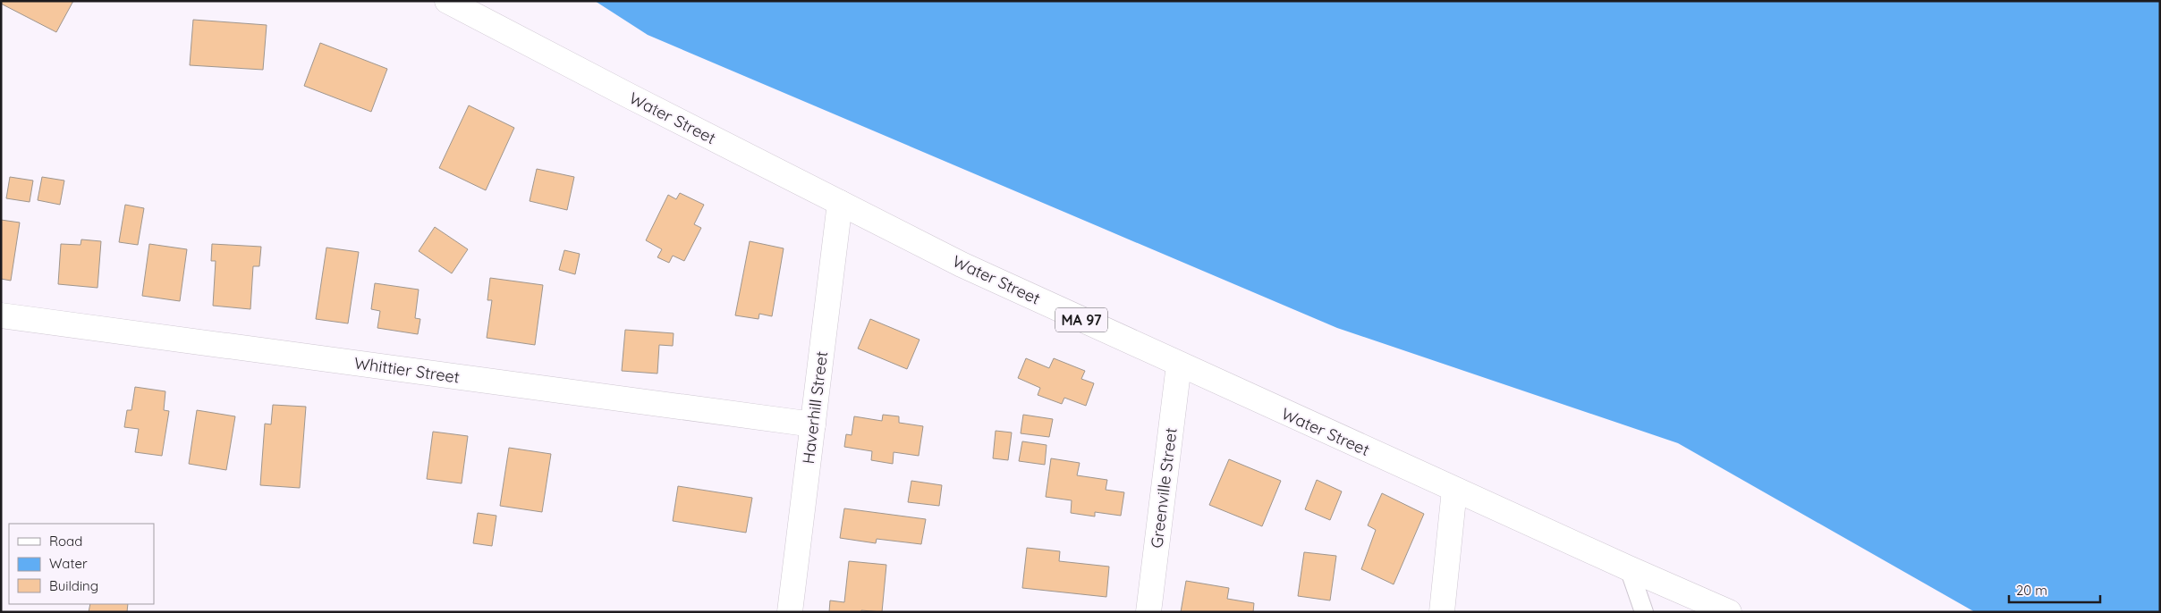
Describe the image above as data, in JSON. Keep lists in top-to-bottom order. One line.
{"streets":{"street":["Water Street","MA 97","Whittier Street","Haverhill Street","Greenville Street"]},"crossings":[["Water Street","Haverhill Street"],["Water Street","Greenville Street"],["Whittier Street","Haverhill Street"]],"legend":["Road","Water","Building"],"scale_bar":"20 m"}
